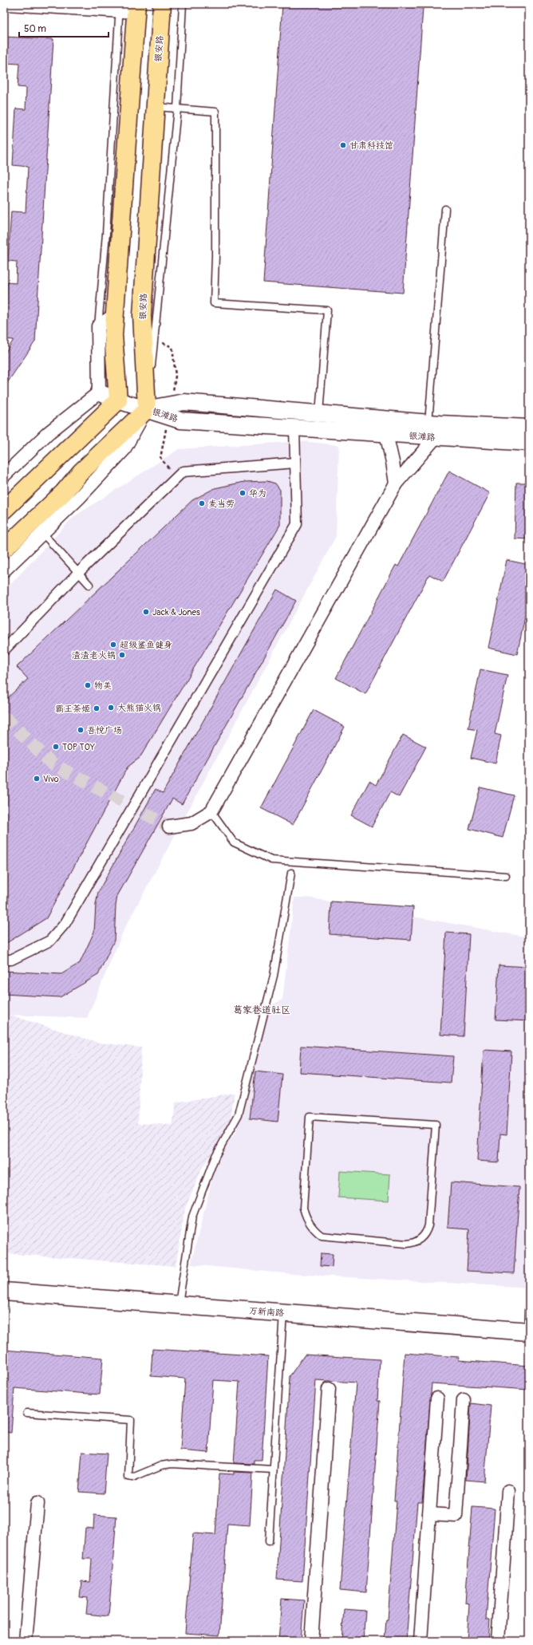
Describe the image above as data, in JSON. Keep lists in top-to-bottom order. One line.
{"streets":{"main road":["银安路","万新南路"],"street":["银滩路"]},"crossings":[["银安路","银滩路"]],"districts":["葛家巷道社区"],"places":["甘肃科技馆","华为","麦当劳","Jack & Jones","超级鲨鱼健身","渣渣老火锅","物美","大熊猫火锅","霸王茶姬","吾悦广场","TOP TOY","Vivo"],"scale_bar":"50 m"}
